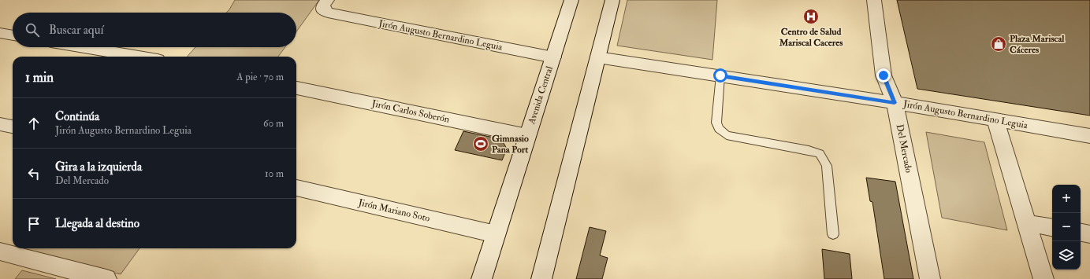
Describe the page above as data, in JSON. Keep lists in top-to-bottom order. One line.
{"streets":{"street":["Jirón Augusto Bernardino Leguia","Avenida Central","Jirón Carlos Soberón","Del Mercado","Jirón Mariano Soto"]},"crossings":[["Jirón Augusto Bernardino Leguia","Avenida Central"],["Jirón Augusto Bernardino Leguia","Del Mercado"],["Avenida Central","Jirón Carlos Soberón"],["Avenida Central","Jirón Mariano Soto"]],"places":{"hospital":["Centro de Salud Mariscal Caceres"],"shop":["Plaza Mariscal Cáceres"],"sports":["Gimnasio Pana Port"]},"page":{"search":"Buscar aquí","heading":["1 min","A pie · 70 m"],"list":[["Continúa","Jirón Augusto Bernardino Leguia","60 m"],["Gira a la izquierda","Del Mercado","10 m"],"Llegada al destino"],"map_buttons":["+","−"]}}
